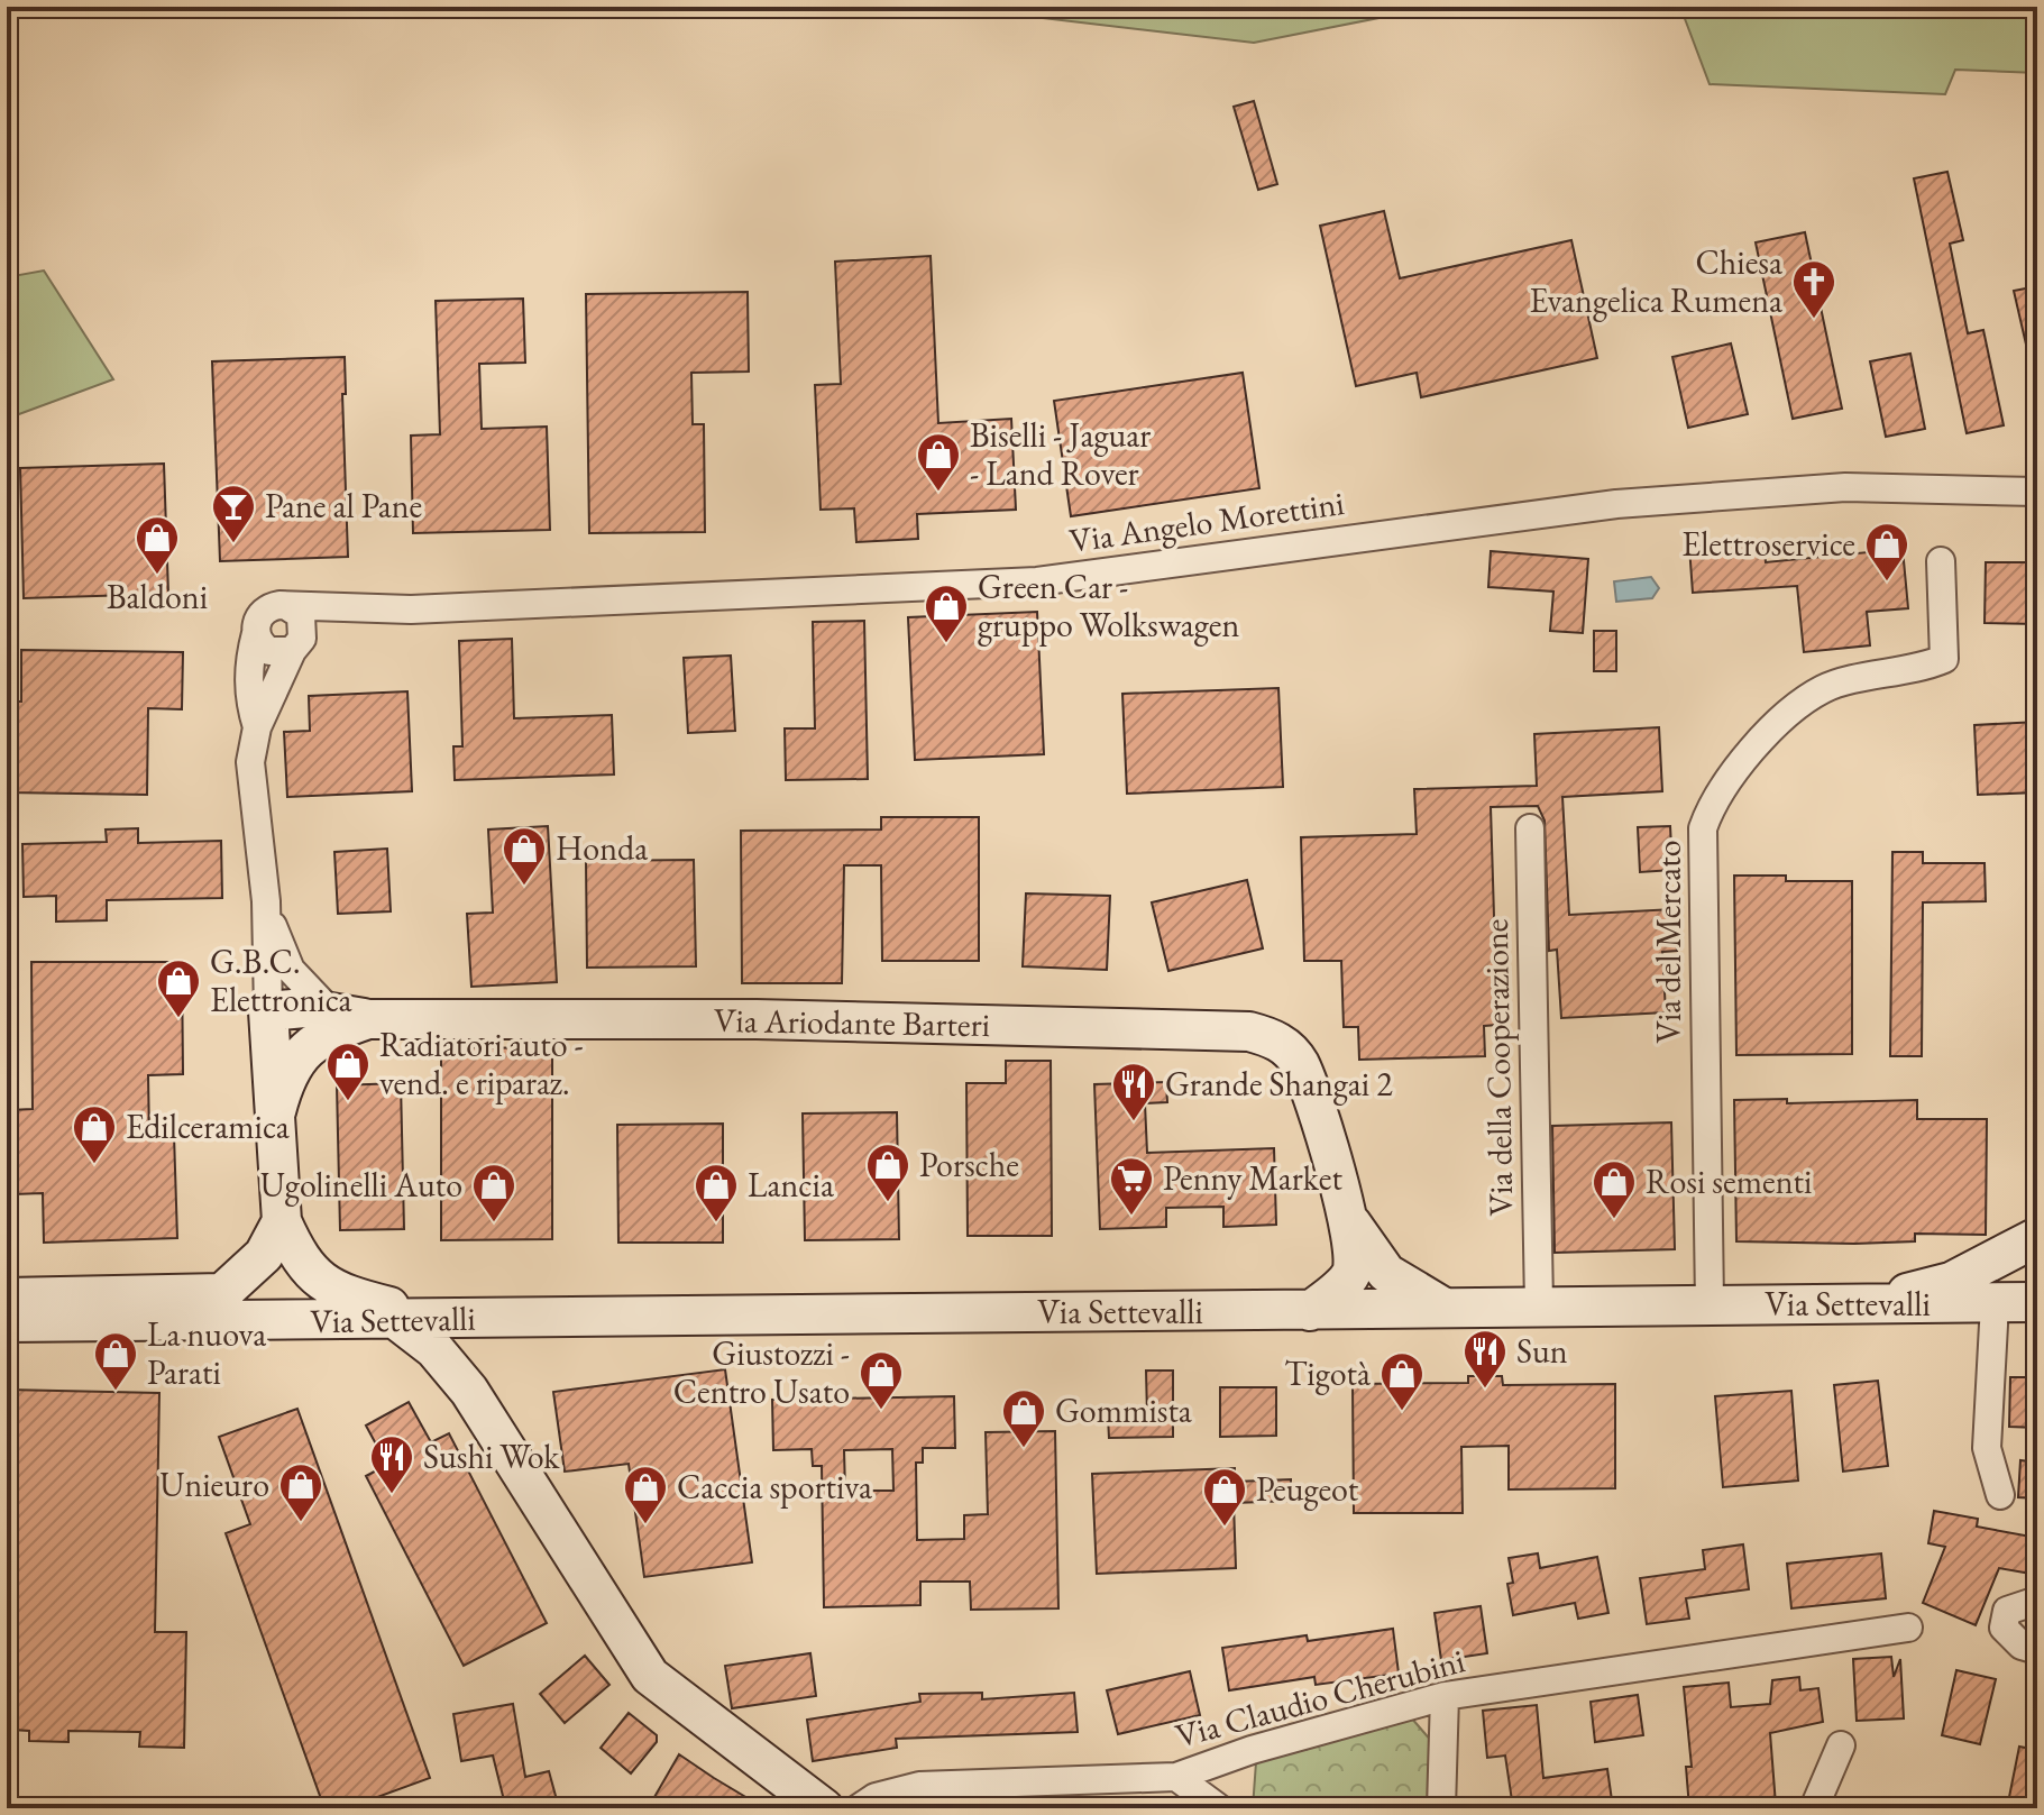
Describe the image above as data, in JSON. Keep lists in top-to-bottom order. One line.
{"streets":{"main road":["Via Ariodante Barteri","Via Settevalli"],"street":["Via Angelo Morettini","Via del Mercato","Via della Cooperazione","Via Claudio Cherubini"]},"crossings":[["Via del Mercato","Via Settevalli"],["Via della Cooperazione","Via Settevalli"]],"places":{"church":["Chiesa Evangelica Rumena"],"shop":["Biselli - Jaguar - Land Rover","Baldoni","Elettroservice","Green Car - gruppo Wolkswagen","Honda","G.B.C. Elettronica","Radiatori auto - vend. e riparaz.","Edilceramica","Porsche","Rosi sementi","Ugolinelli Auto","Lancia","La nuova Parati","Giustozzi - Centro Usato","Tigotà","Gommista","Unieuro","Caccia sportiva","Peugeot"],"bar":["Pane al Pane"],"restaurant":["Grande Shangai 2","Sun","Sushi Wok"],"supermarket":["Penny Market"]}}
